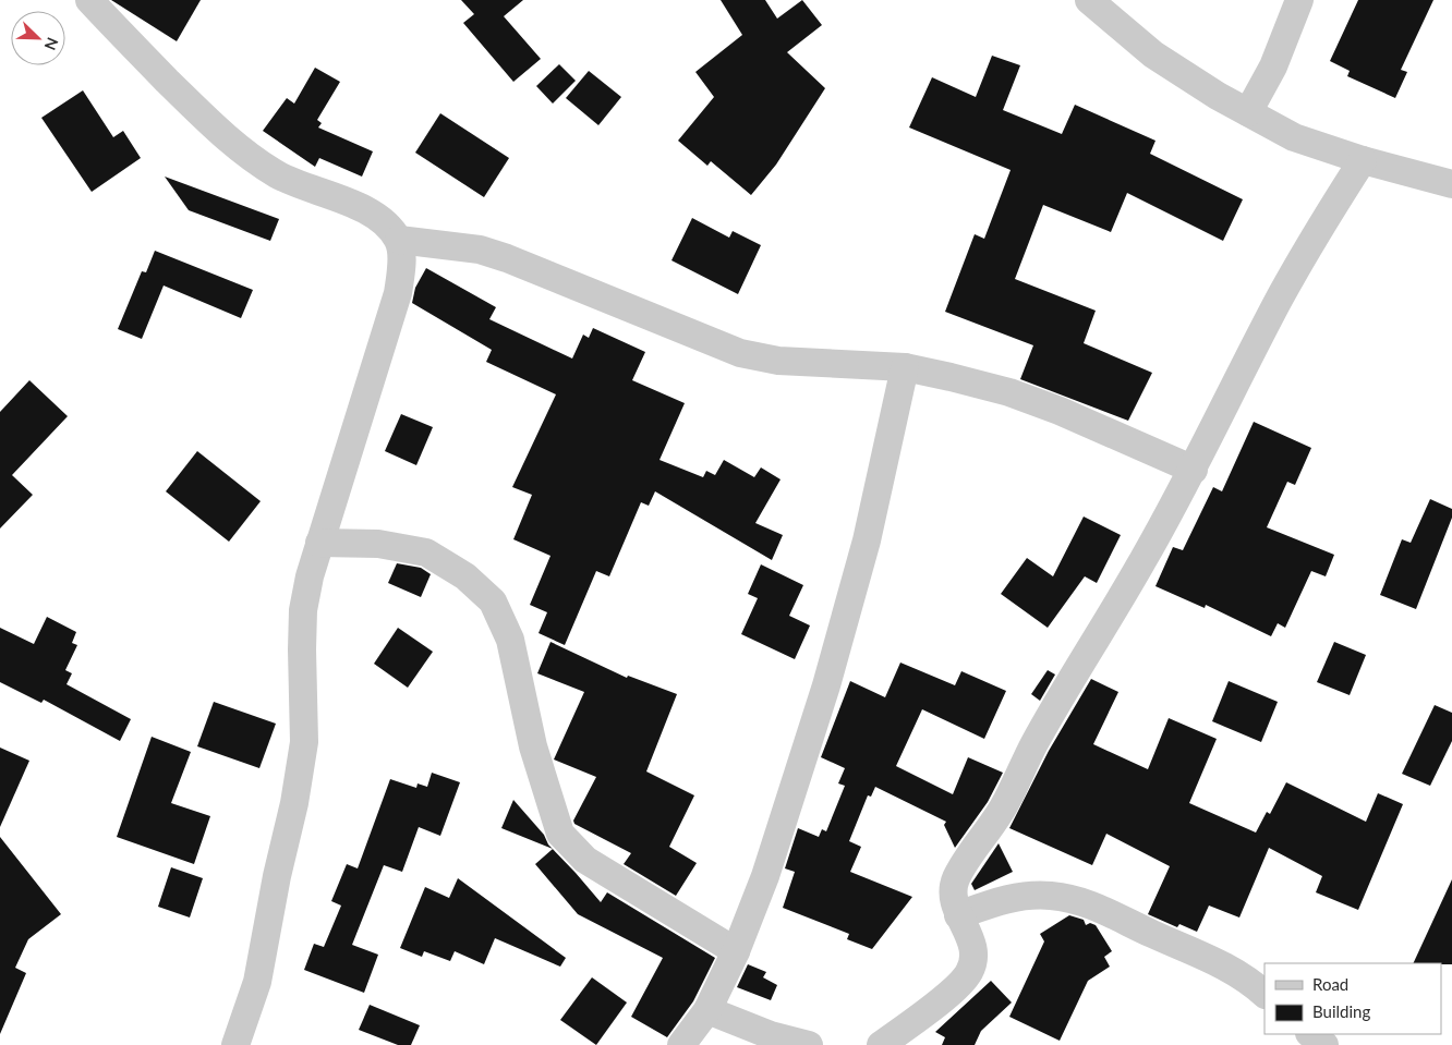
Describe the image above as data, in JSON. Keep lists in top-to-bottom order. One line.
{"legend":["Road","Building"],"north":"bottom right"}
